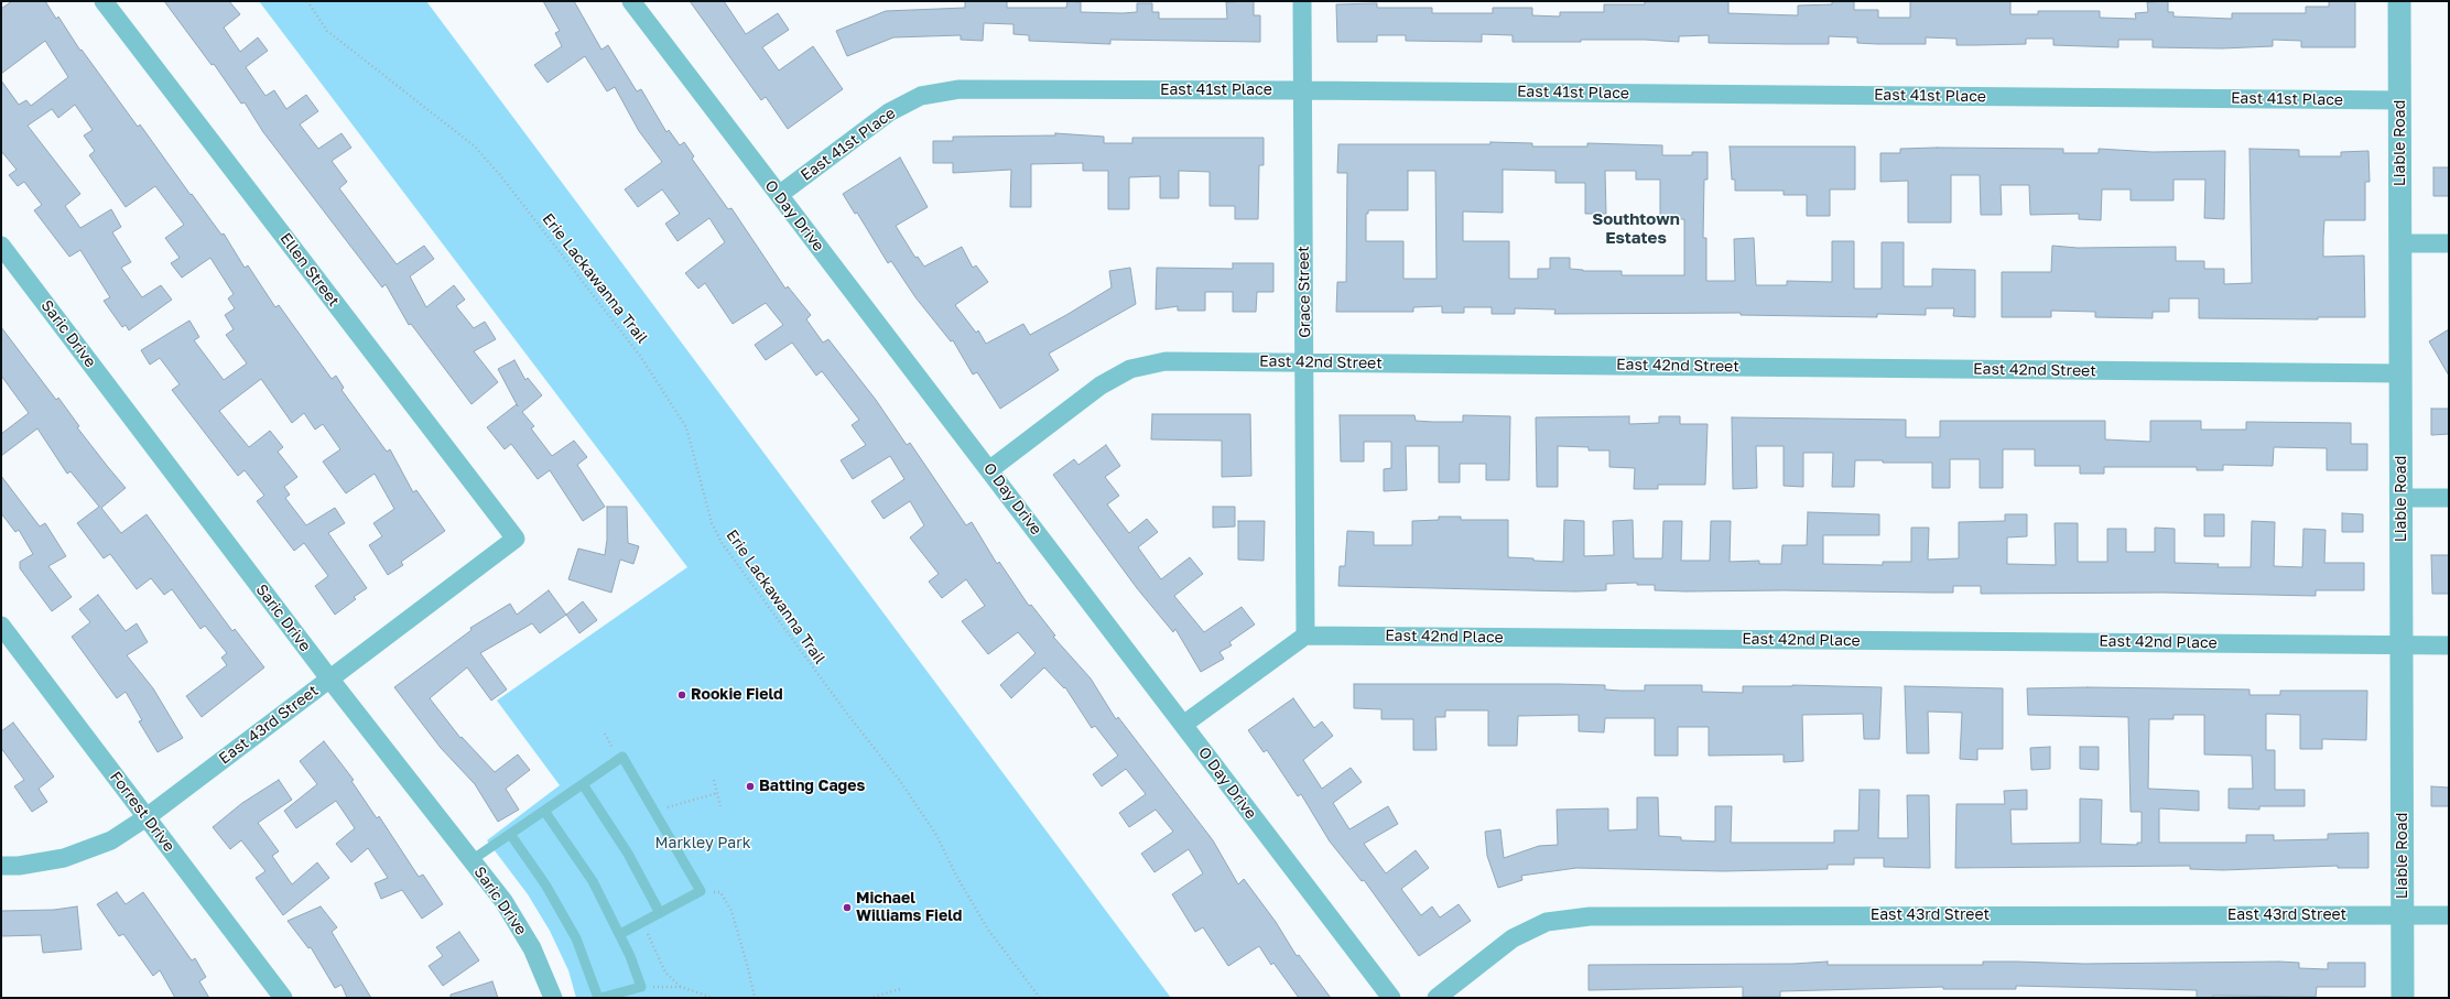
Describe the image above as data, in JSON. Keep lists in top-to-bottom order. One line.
{"streets":{"street":["East 41st Place","Liable Road","O Day Drive","Ellen Street","Grace Street","Saric Drive","East 42nd Street","East 42nd Place","East 43rd Street","Forrest Drive"],"path":["Erie Lackawanna Trail"]},"crossings":[["East 41st Place","Liable Road"],["East 41st Place","O Day Drive"],["East 41st Place","Grace Street"],["Liable Road","East 42nd Street"],["Liable Road","East 42nd Place"],["Liable Road","East 43rd Street"],["O Day Drive","East 42nd Street"],["Ellen Street","East 43rd Street"],["Grace Street","East 42nd Street"],["Grace Street","East 42nd Place"],["Saric Drive","East 43rd Street"],["East 43rd Street","Forrest Drive"]],"districts":["Southtown Estates"],"parks":["Markley Park"],"places":["Rookie Field","Batting Cages","Michael Williams Field"]}
